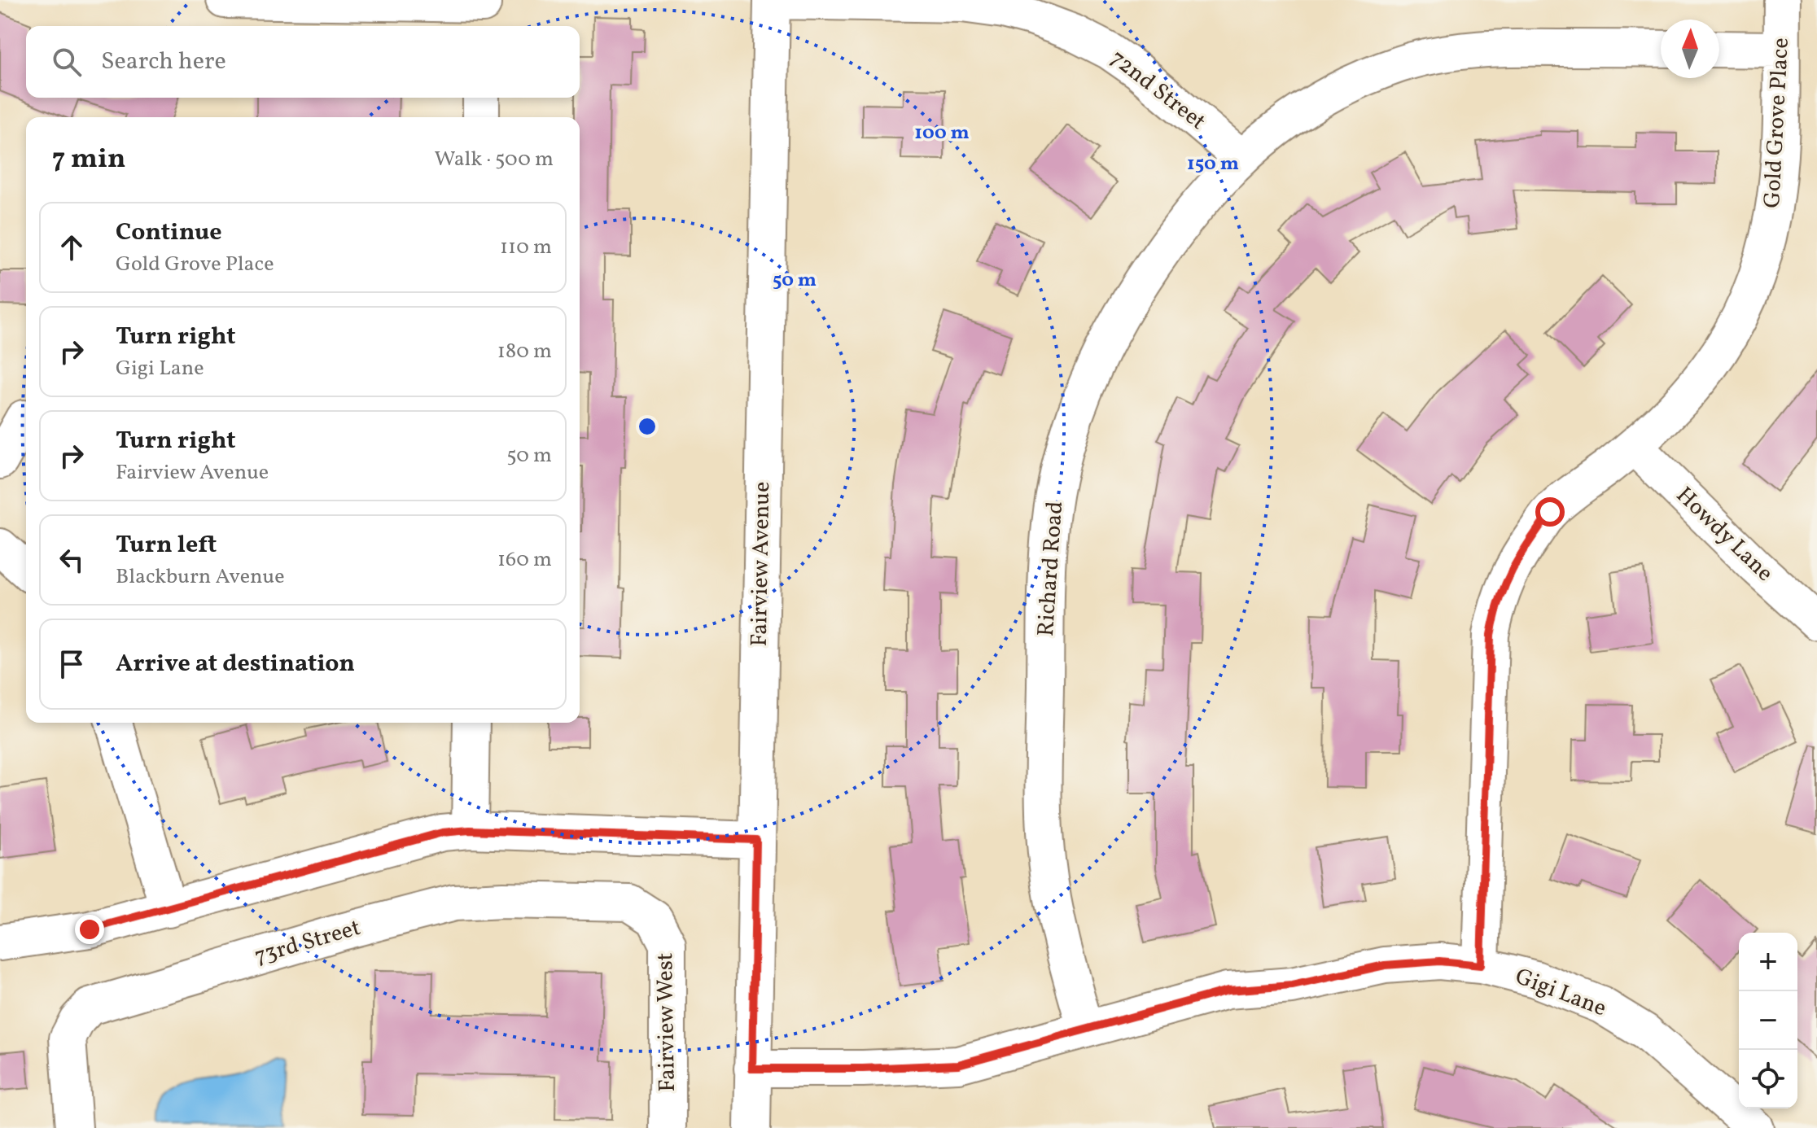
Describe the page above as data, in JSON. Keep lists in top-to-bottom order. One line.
{"streets":{"street":["72nd Street","Gold Grove Place","Howdy Lane","Fairview Avenue","Richard Road","73rd Street","Gigi Lane","Fairview West"]},"crossings":[["72nd Street","Fairview Avenue"],["72nd Street","Richard Road"],["Gold Grove Place","Howdy Lane"],["Gold Grove Place","Gigi Lane"],["Fairview Avenue","Gigi Lane"],["Richard Road","Gigi Lane"],["73rd Street","Fairview West"]],"north":"top","page":{"search":"Search here","heading":["7 min","Walk · 500 m"],"list":[["Continue","Gold Grove Place","110 m"],["Turn right","Gigi Lane","180 m"],["Turn right","Fairview Avenue","50 m"],["Turn left","Blackburn Avenue","160 m"],"Arrive at destination"],"map_buttons":["+","−"]},"rings":["100 m","150 m","50 m"]}
